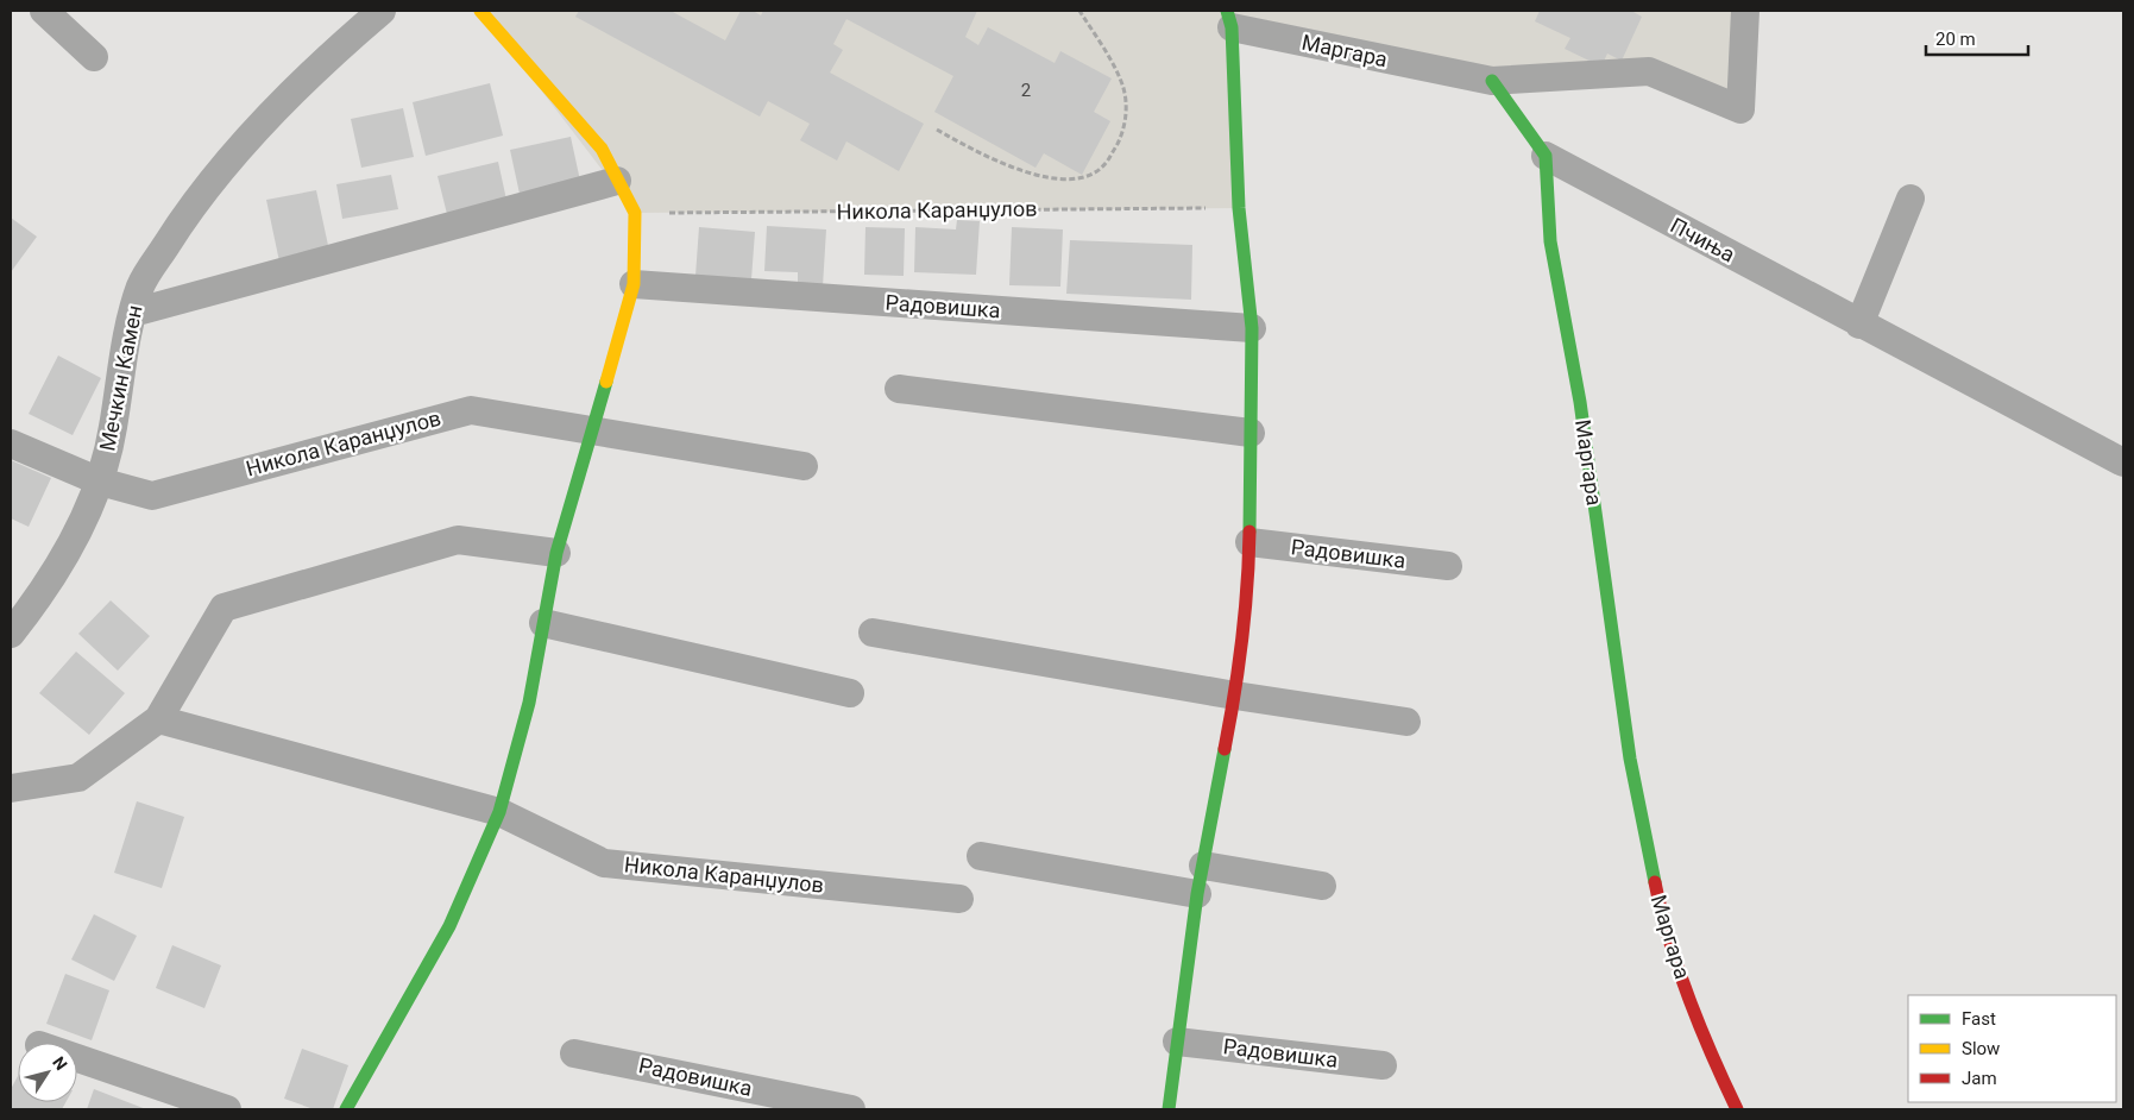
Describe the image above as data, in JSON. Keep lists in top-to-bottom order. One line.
{"streets":{"street":["Маргара","Никола Каранџулов","Пчиња","Радовишка","Мечкин Камен"]},"crossings":[["Маргара","Пчиња"],["Никола Каранџулов","Мечкин Камен"]],"house_numbers":["2"],"legend":["Fast","Slow","Jam"],"scale_bar":"20 m","north":"top right"}
